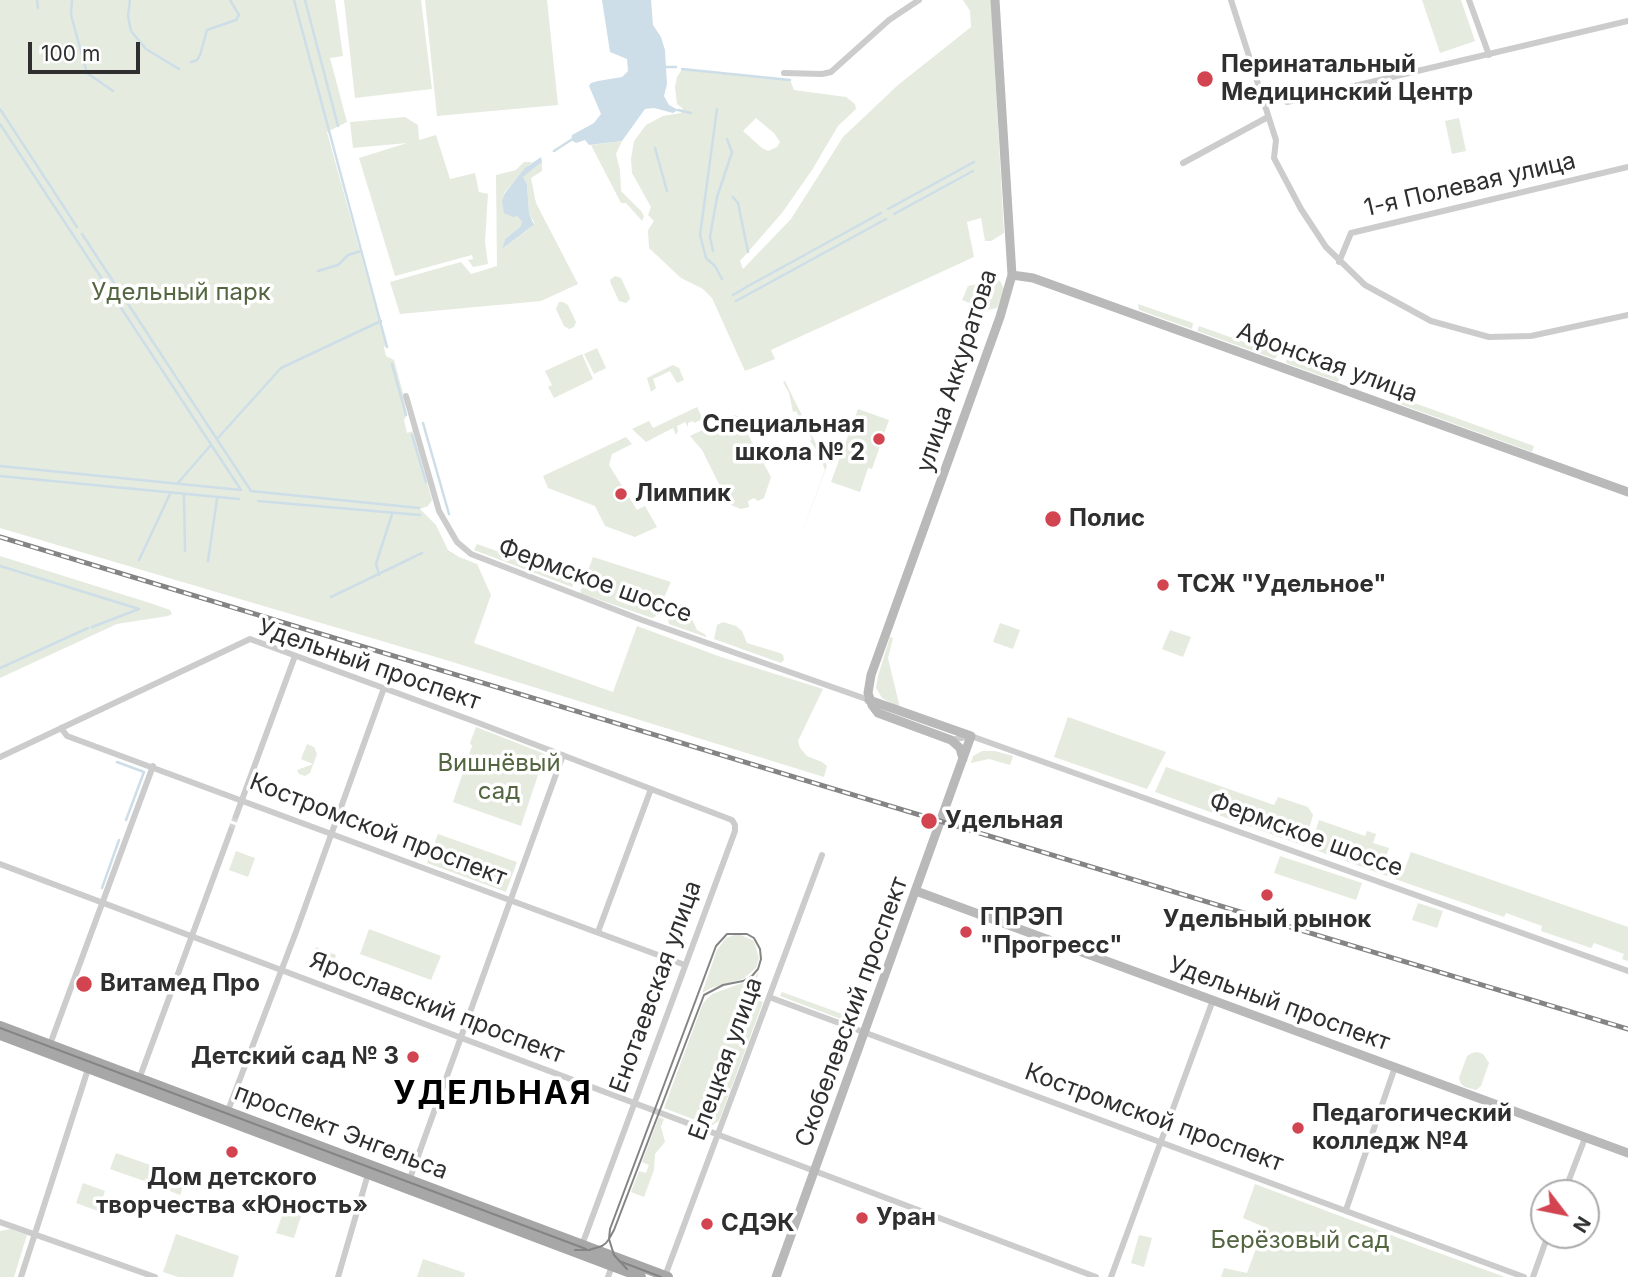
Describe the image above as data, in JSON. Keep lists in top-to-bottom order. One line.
{"streets":{"main road":["проспект Энгельса"],"street":["1-я Полевая улица","Афонская улица","улица Аккуратова","Фермское шоссе","Удельный проспект","Костромской проспект","Енотаевская улица","Ярославский проспект","Скобелевский проспект","Елецкая улица"]},"crossings":[["Афонская улица","улица Аккуратова"],["улица Аккуратова","Фермское шоссе"],["Фермское шоссе","Скобелевский проспект"],["Удельный проспект","Костромской проспект"],["Удельный проспект","Енотаевская улица"],["Удельный проспект","Скобелевский проспект"],["Костромской проспект","Енотаевская улица"],["Костромской проспект","Скобелевский проспект"],["Костромской проспект","Елецкая улица"],["Енотаевская улица","Ярославский проспект"],["Енотаевская улица","проспект Энгельса"],["Ярославский проспект","Скобелевский проспект"],["Ярославский проспект","Елецкая улица"],["Елецкая улица","проспект Энгельса"]],"districts":["УДЕЛЬНАЯ"],"parks":["Удельный парк","Вишнёвый сад","Берёзовый сад"],"places":["Перинатальный Медицинский Центр","Специальная школа № 2","Лимпик","Полис","ТСЖ \"Удельное\"","Удельная","Удельный рынок","ГПРЭП \"Прогресс\"","Витамед Про","Детский сад № 3","Педагогический колледж №4","Дом детского творчества «Юность»","Уран","СДЭК"],"scale_bar":"100 m","north":"bottom right"}
